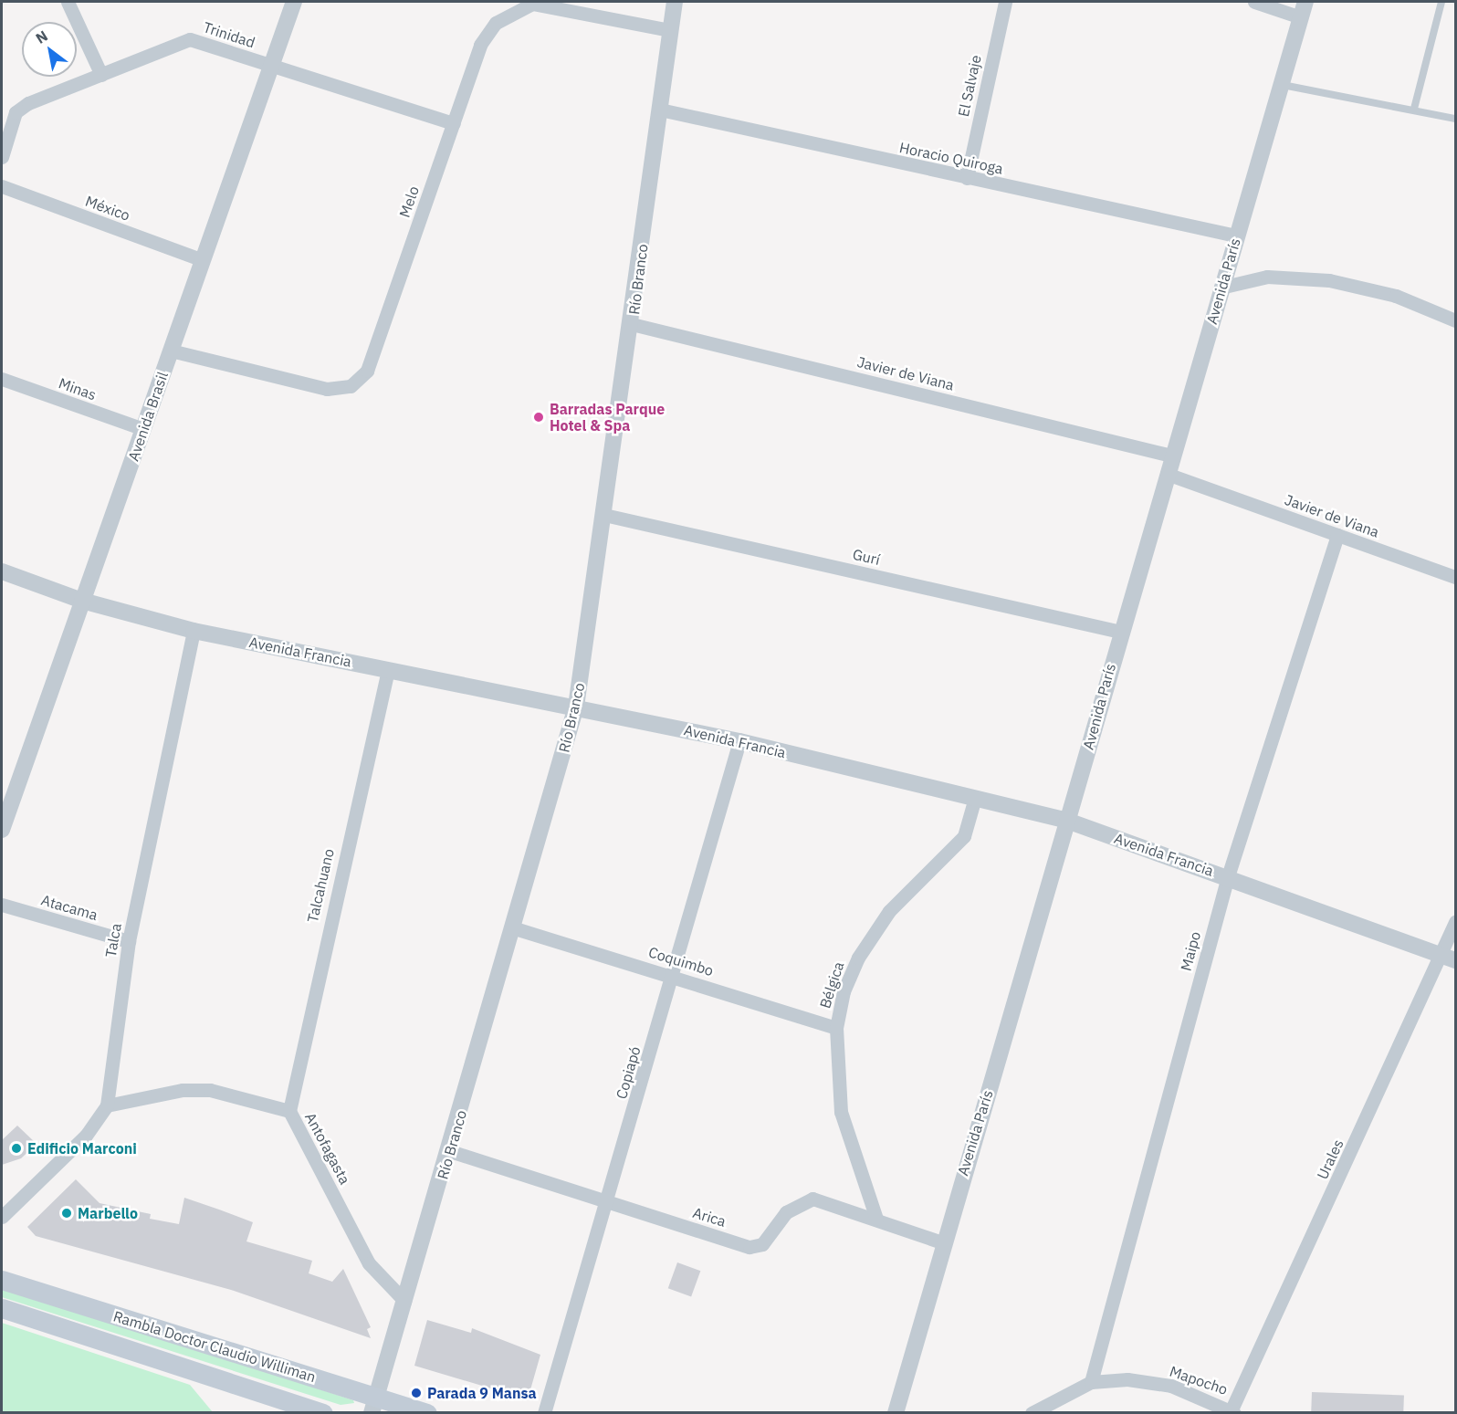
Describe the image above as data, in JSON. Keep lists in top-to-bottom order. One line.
{"streets":{"main road":["Rambla Doctor Claudio Williman"],"street":["Trinidad","El Salvaje","Horacio Quiroga","Melo","México","Río Branco","Avenida París","Javier de Viana","Minas","Avenida Brasil","Gurí","Avenida Francia","Talcahuano","Atacama","Talca","Maipo","Coquimbo","Bélgica","Copiapó","Antofagasta","Urales","Arica","Mapocho"]},"crossings":[["Trinidad","Melo"],["Trinidad","Avenida Brasil"],["El Salvaje","Horacio Quiroga"],["Horacio Quiroga","Río Branco"],["Horacio Quiroga","Avenida París"],["Melo","Río Branco"],["Melo","Avenida Brasil"],["México","Avenida Brasil"],["Río Branco","Javier de Viana"],["Río Branco","Gurí"],["Río Branco","Avenida Francia"],["Río Branco","Coquimbo"],["Río Branco","Antofagasta"],["Río Branco","Arica"],["Río Branco","Rambla Doctor Claudio Williman"],["Avenida París","Javier de Viana"],["Avenida París","Gurí"],["Avenida París","Avenida Francia"],["Avenida París","Arica"],["Javier de Viana","Maipo"],["Minas","Avenida Brasil"],["Avenida Brasil","Avenida Francia"],["Avenida Francia","Talcahuano"],["Avenida Francia","Talca"],["Avenida Francia","Maipo"],["Avenida Francia","Bélgica"],["Avenida Francia","Copiapó"],["Avenida Francia","Urales"],["Talcahuano","Antofagasta"],["Atacama","Talca"],["Talca","Antofagasta"],["Maipo","Mapocho"],["Coquimbo","Bélgica"],["Coquimbo","Copiapó"],["Bélgica","Arica"],["Copiapó","Arica"],["Urales","Mapocho"]],"places":["Barradas Parque Hotel & Spa","Edificio Marconi","Marbello","Parada 9 Mansa"],"north":"top left"}
